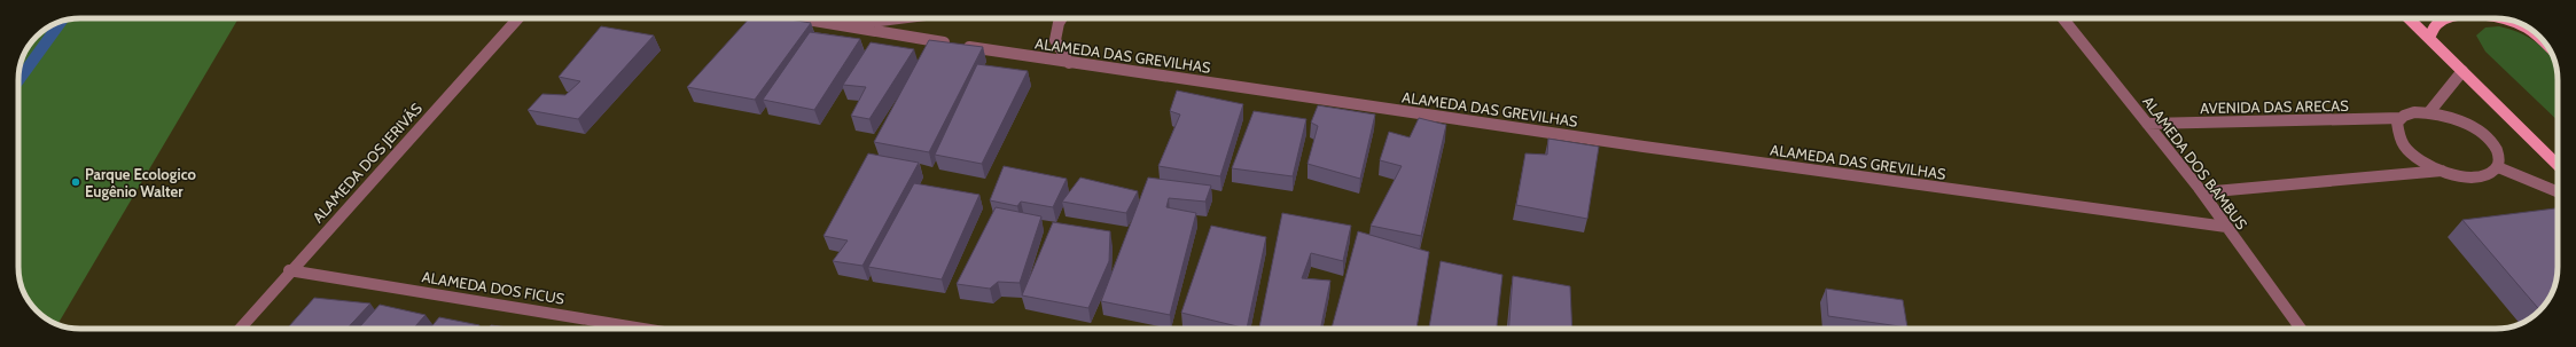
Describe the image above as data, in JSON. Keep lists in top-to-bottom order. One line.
{"streets":{"street":["ALAMEDA DAS GREVILHAS","AVENIDA DAS ARECAS","ALAMEDA DOS JERIVÁS","ALAMEDA DOS BAMBUS","ALAMEDA DOS FICUS"]},"crossings":[["ALAMEDA DAS GREVILHAS","ALAMEDA DOS BAMBUS"],["AVENIDA DAS ARECAS","ALAMEDA DOS BAMBUS"],["ALAMEDA DOS JERIVÁS","ALAMEDA DOS FICUS"]],"places":["Parque Ecologico Eugênio Walter"]}
